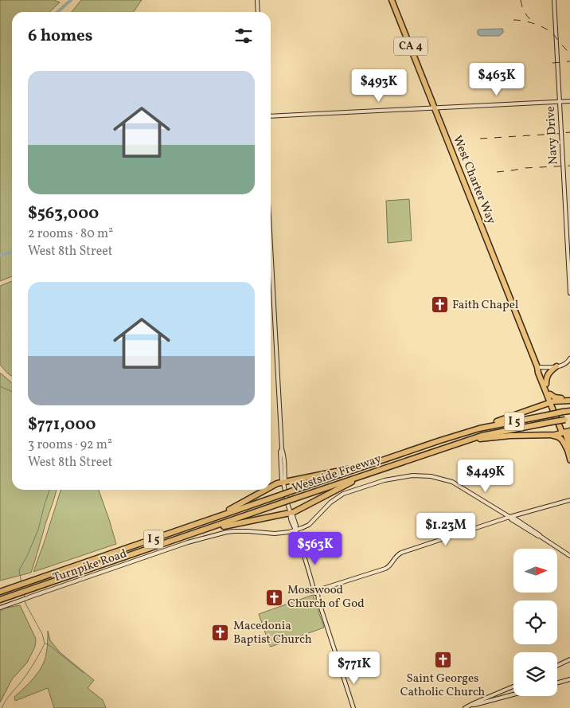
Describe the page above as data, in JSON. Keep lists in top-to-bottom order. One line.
{"streets":{"highway":["CA 4","West Charter Way","I 5","Westside Freeway"],"street":["Navy Drive","Turnpike Road"]},"places":{"church":["Faith Chapel","Mosswood Church of God","Macedonia Baptist Church","Saint Georges Catholic Church"]},"north":"right","page":{"heading":"6 homes","list":[{"name":"$563,000","note":"2 rooms · 80 m² · West 8th Street"},{"name":"$771,000","note":"3 rooms · 92 m² · West 8th Street"}],"price":["$463K","$493K","$449K","$1.23M","$563K","$771K"]}}
